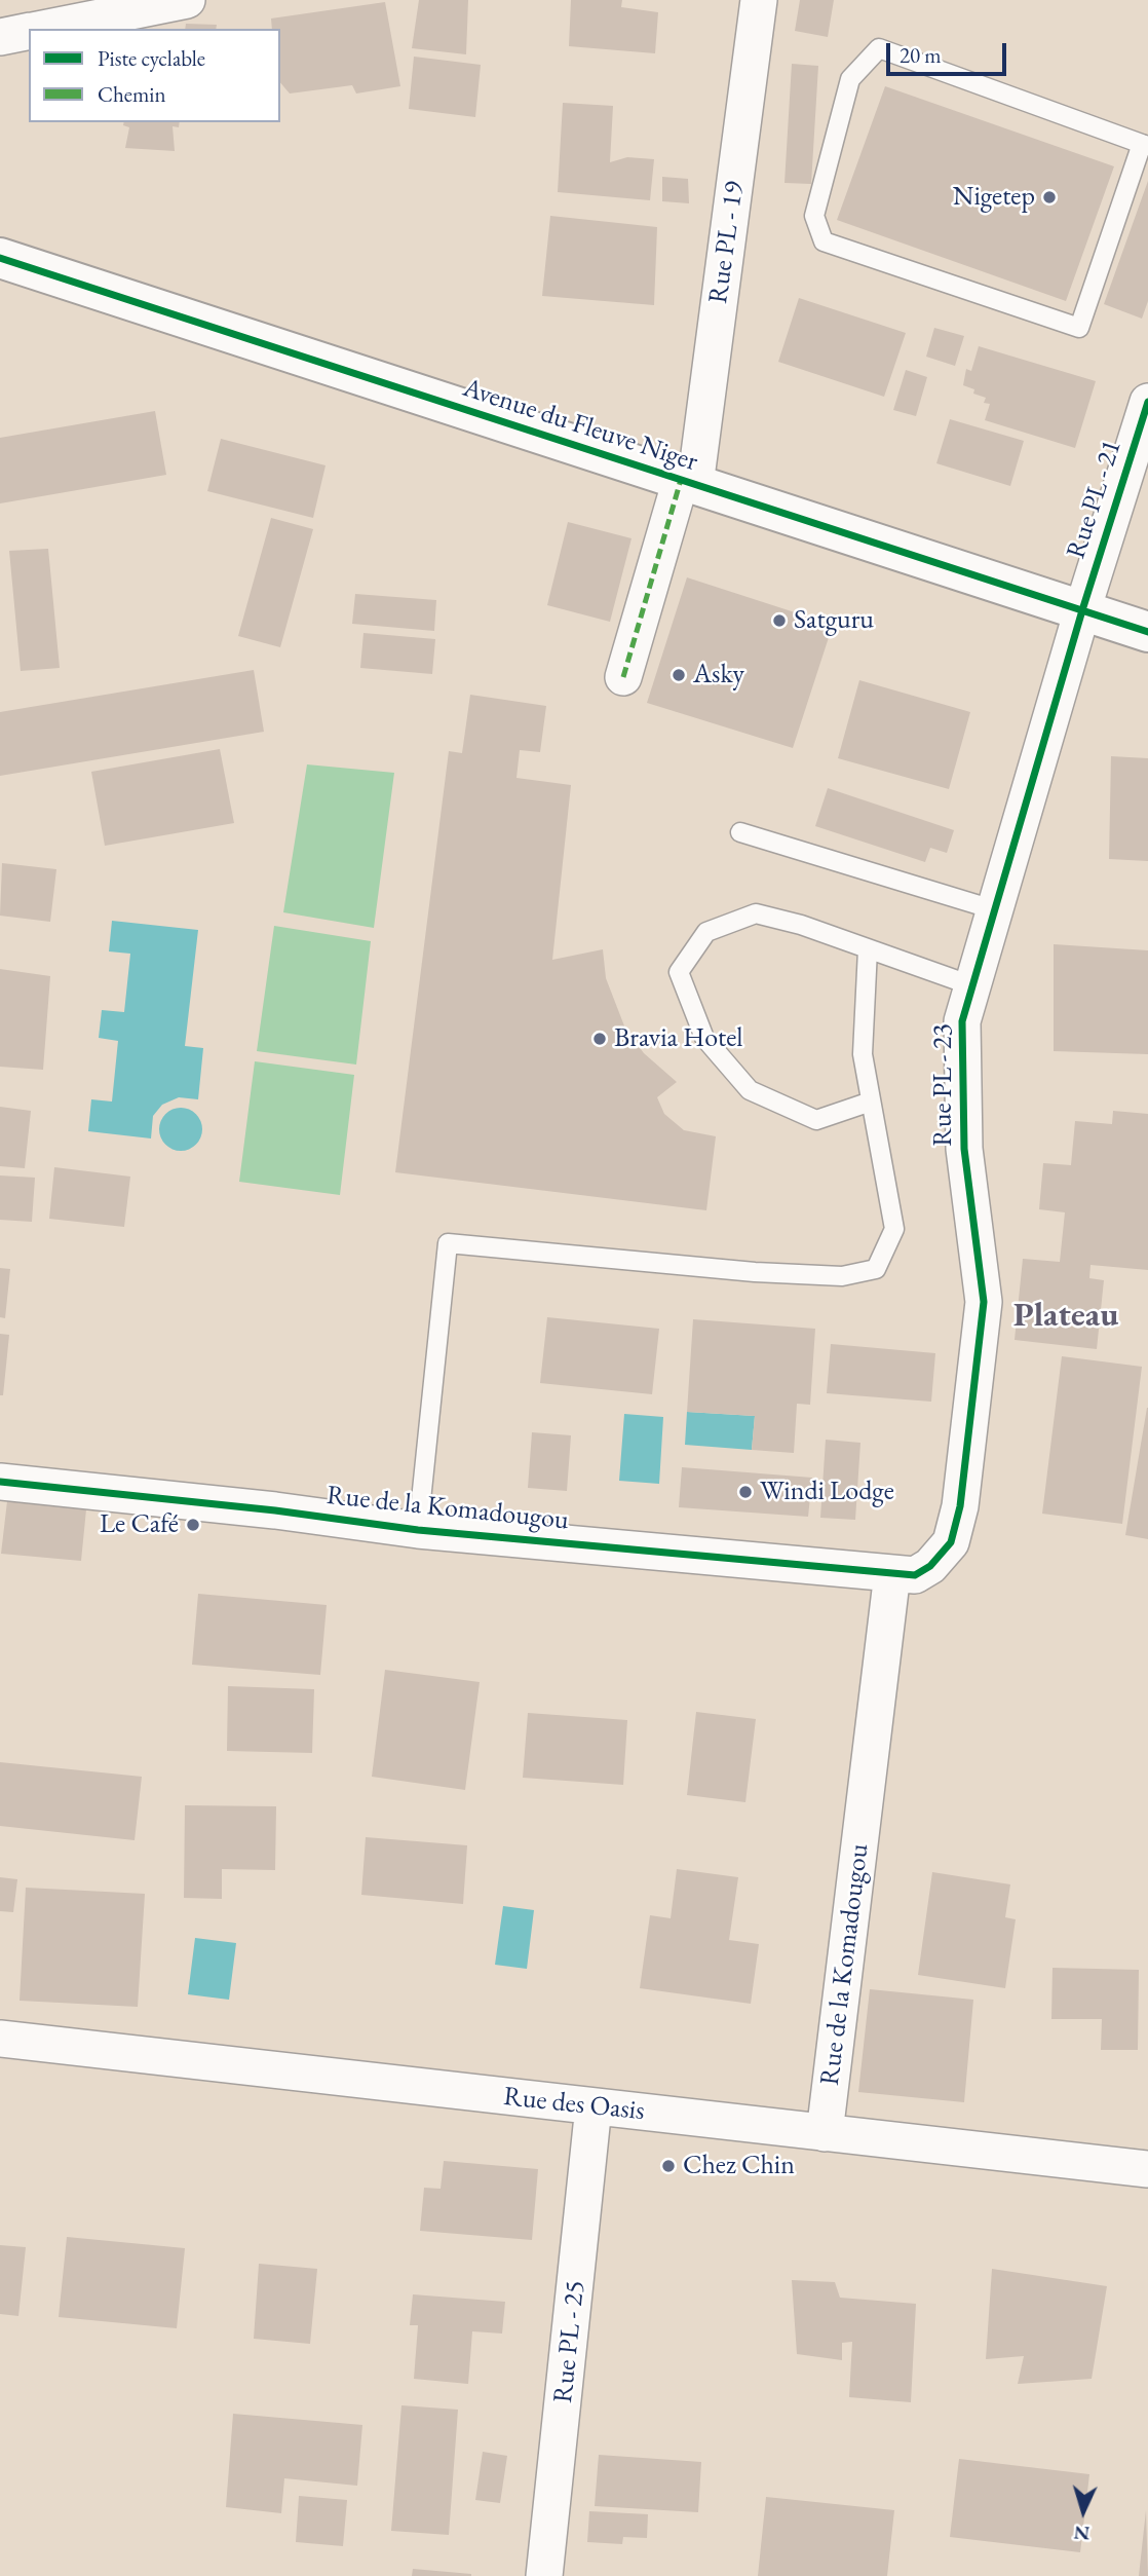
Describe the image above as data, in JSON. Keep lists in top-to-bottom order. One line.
{"streets":{"street":["Rue PL - 19","Avenue du Fleuve Niger","Rue PL - 21","Rue PL - 23","Rue de la Komadougou","Rue des Oasis","Rue PL - 25"]},"crossings":[["Rue PL - 19","Avenue du Fleuve Niger"],["Avenue du Fleuve Niger","Rue PL - 21"],["Avenue du Fleuve Niger","Rue PL - 23"],["Rue PL - 21","Rue PL - 23"],["Rue PL - 23","Rue de la Komadougou"],["Rue de la Komadougou","Rue des Oasis"],["Rue des Oasis","Rue PL - 25"]],"districts":["Plateau"],"places":["Nigetep","Satguru","Asky","Bravia Hotel","Windi Lodge","Le Café","Chez Chin"],"legend":["Piste cyclable","Chemin"],"scale_bar":"20 m","north":"bottom"}
